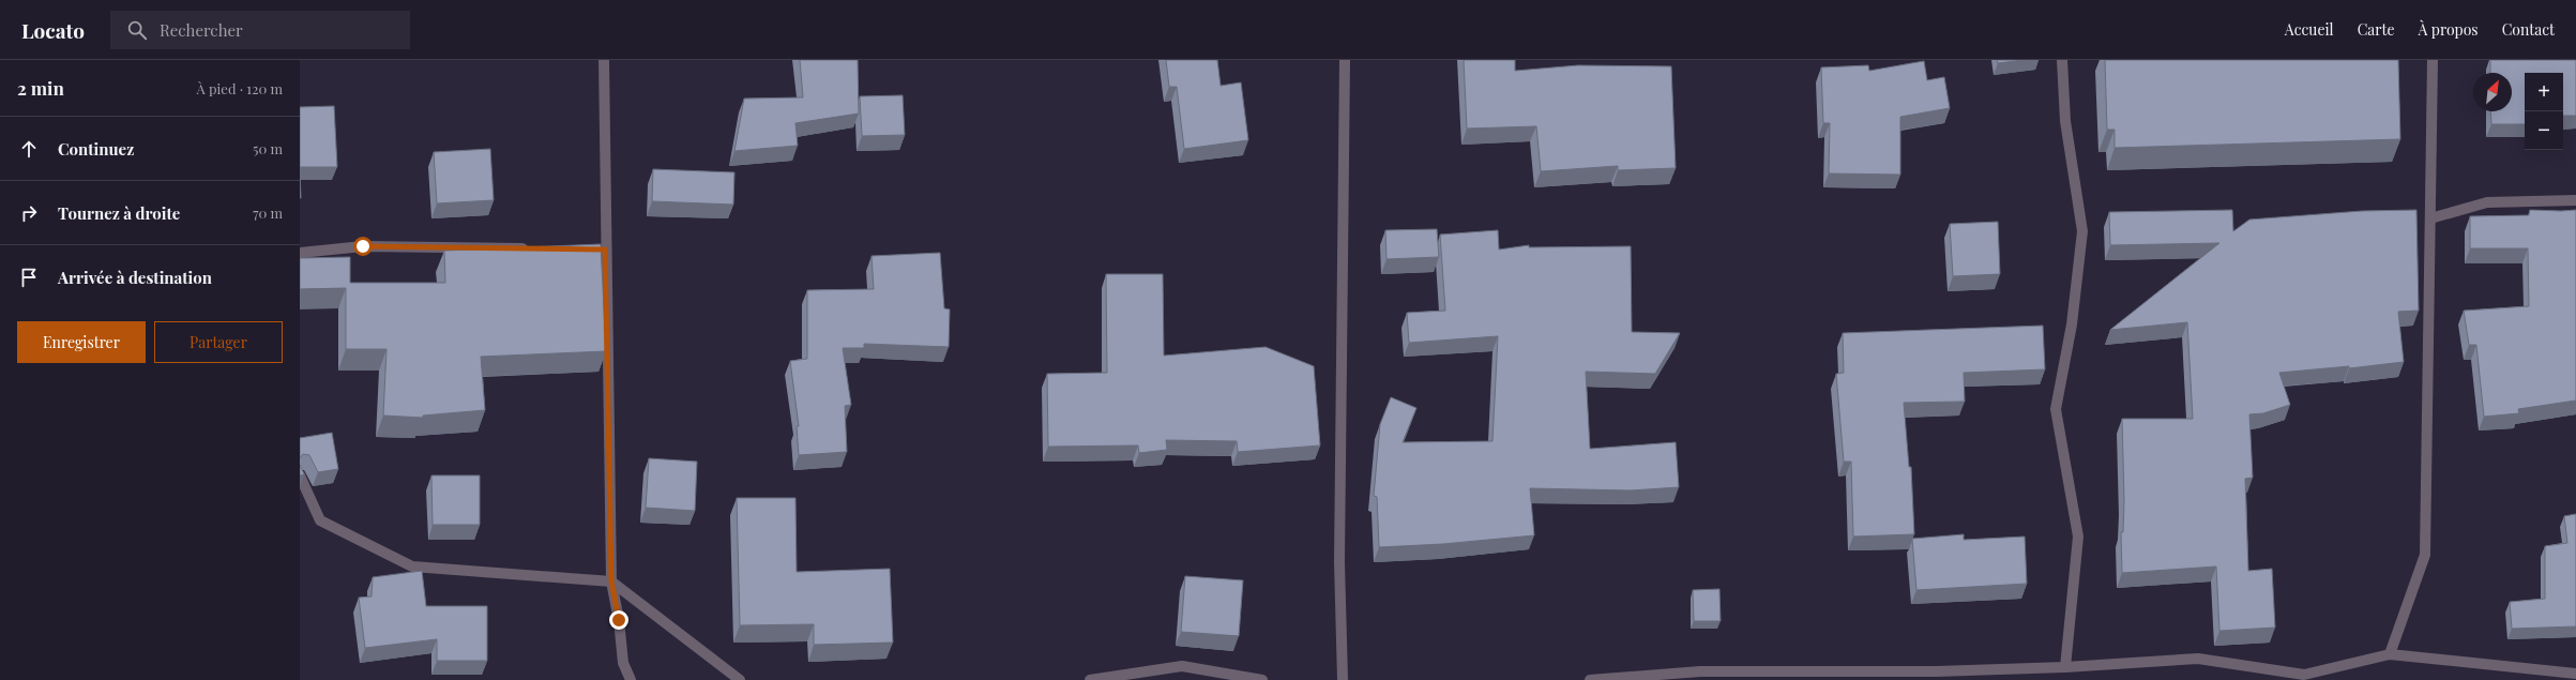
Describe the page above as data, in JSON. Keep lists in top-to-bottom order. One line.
{"north":"top right","page":{"header":"Locato","search":"Rechercher","nav":["Accueil","Carte","À propos","Contact"],"heading":["2 min","À pied · 120 m"],"map_buttons":["+","−"],"list":[["Continuez","50 m"],["Tournez à droite","70 m"],"Arrivée à destination"],"buttons":["Enregistrer","Partager"]}}
